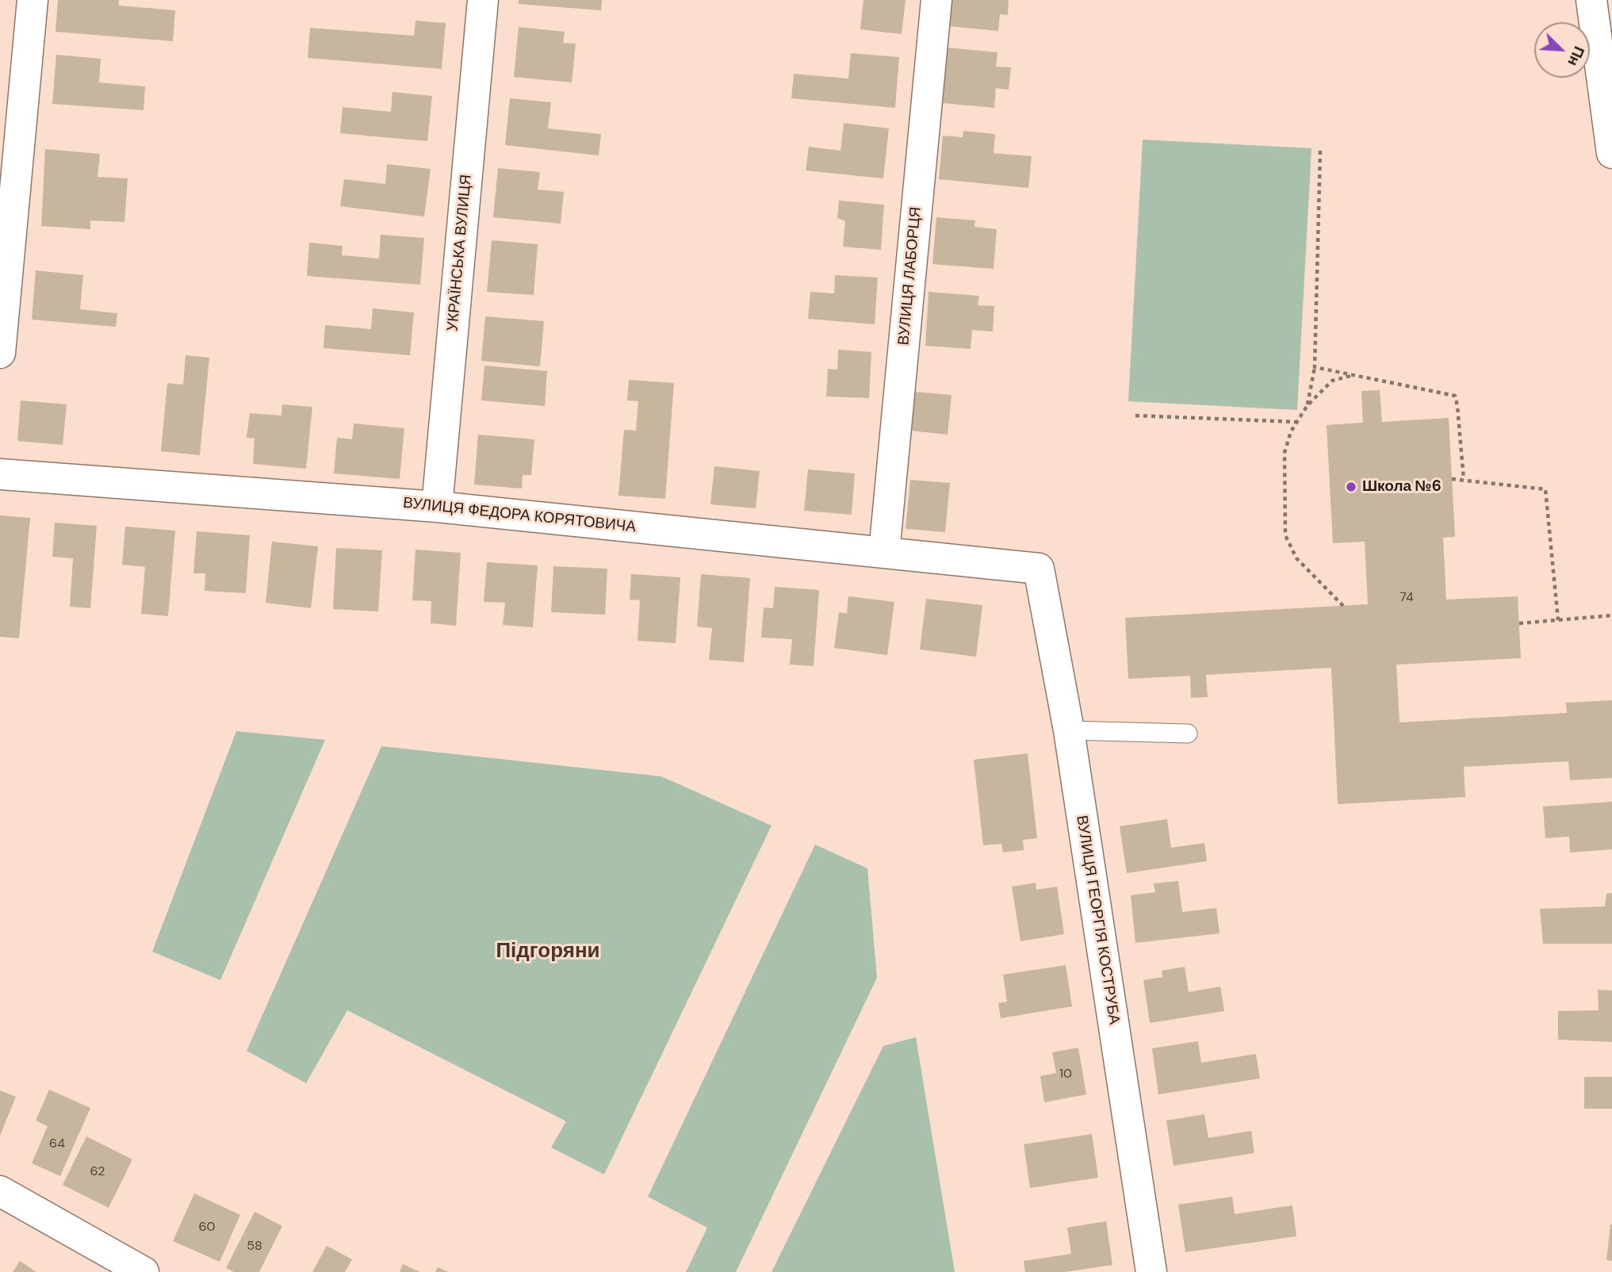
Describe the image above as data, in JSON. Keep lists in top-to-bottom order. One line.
{"streets":{"street":["УКРАЇНСЬКА ВУЛИЦЯ","ВУЛИЦЯ ЛАБОРЦЯ","ВУЛИЦЯ ФЕДОРА КОРЯТОВИЧА","ВУЛИЦЯ ГЕОРГІЯ КОСТРУБА"]},"crossings":[["УКРАЇНСЬКА ВУЛИЦЯ","ВУЛИЦЯ ФЕДОРА КОРЯТОВИЧА"],["ВУЛИЦЯ ЛАБОРЦЯ","ВУЛИЦЯ ФЕДОРА КОРЯТОВИЧА"],["ВУЛИЦЯ ФЕДОРА КОРЯТОВИЧА","ВУЛИЦЯ ГЕОРГІЯ КОСТРУБА"]],"districts":["Підгоряни"],"places":["Школа №6"],"house_numbers":["74","10","64","62","60","58"],"north":"bottom right"}
